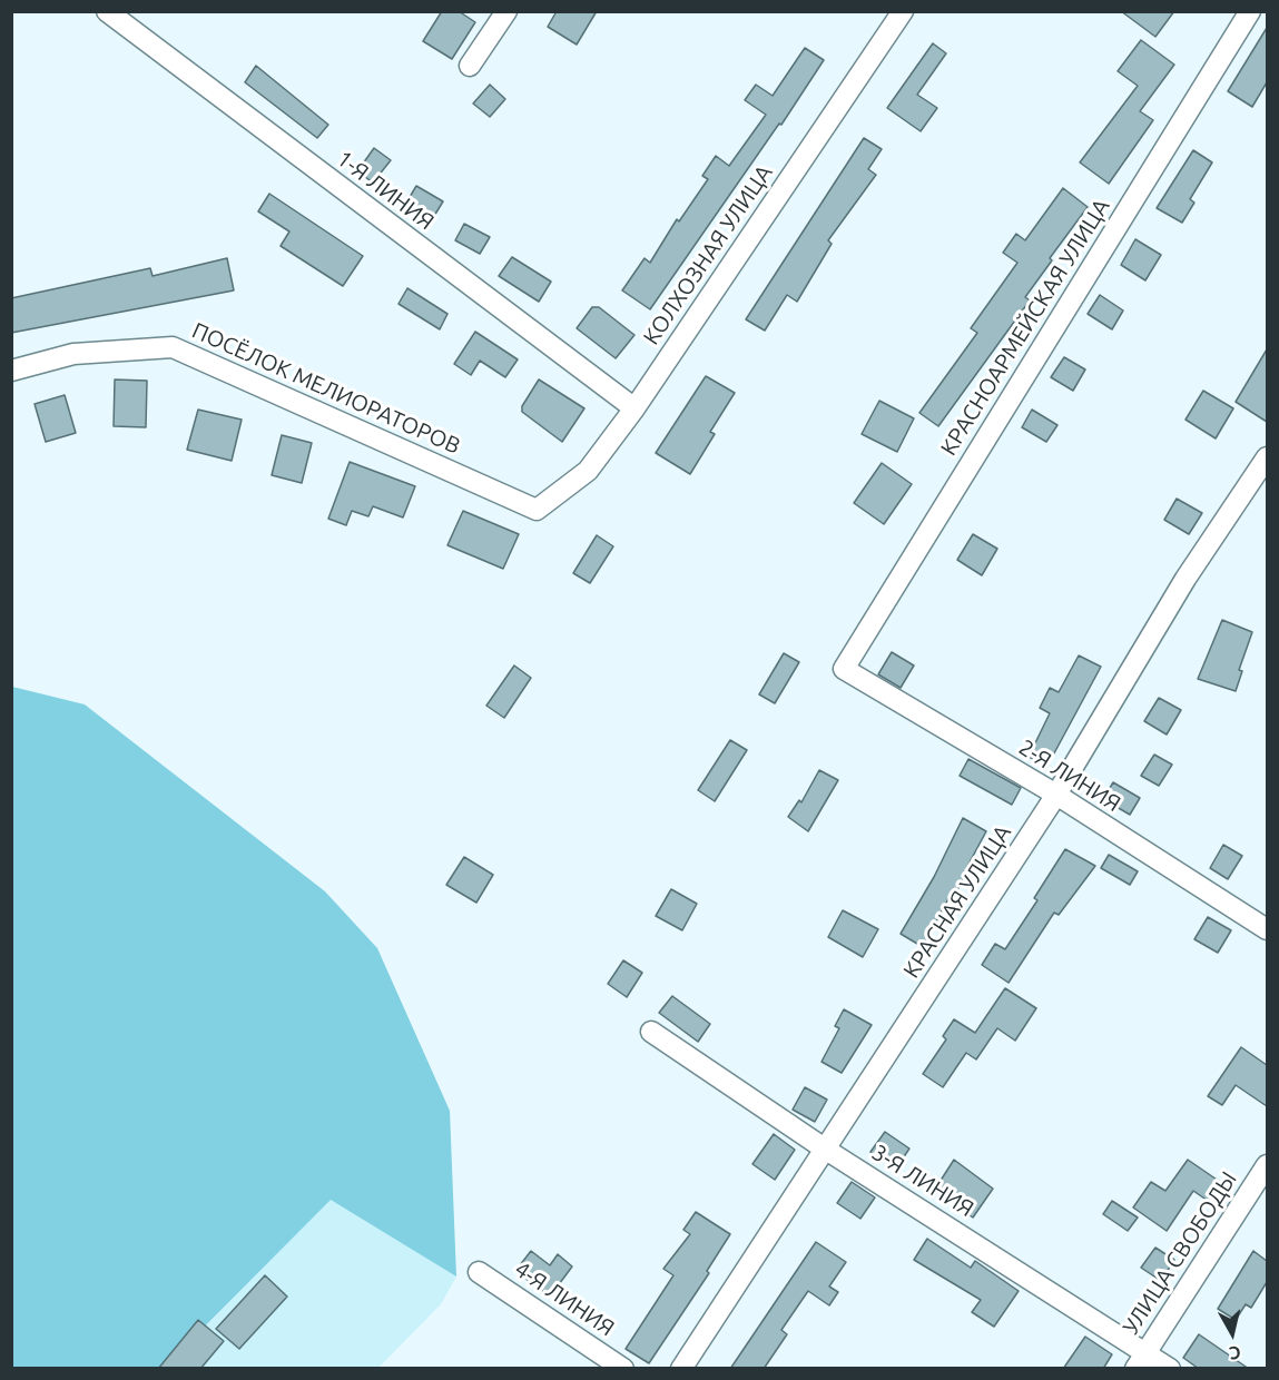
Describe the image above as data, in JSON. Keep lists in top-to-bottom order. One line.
{"streets":{"street":["1-Я ЛИНИЯ","КОЛХОЗНАЯ УЛИЦА","КРАСНОАРМЕЙСКАЯ УЛИЦА","ПОСЁЛОК МЕЛИОРАТОРОВ","2-Я ЛИНИЯ","КРАСНАЯ УЛИЦА","3-Я ЛИНИЯ","УЛИЦА СВОБОДЫ","4-Я ЛИНИЯ"]},"crossings":[["1-Я ЛИНИЯ","КОЛХОЗНАЯ УЛИЦА"],["КОЛХОЗНАЯ УЛИЦА","ПОСЁЛОК МЕЛИОРАТОРОВ"],["КРАСНОАРМЕЙСКАЯ УЛИЦА","2-Я ЛИНИЯ"],["2-Я ЛИНИЯ","КРАСНАЯ УЛИЦА"],["КРАСНАЯ УЛИЦА","3-Я ЛИНИЯ"],["3-Я ЛИНИЯ","УЛИЦА СВОБОДЫ"]],"north":"bottom"}
